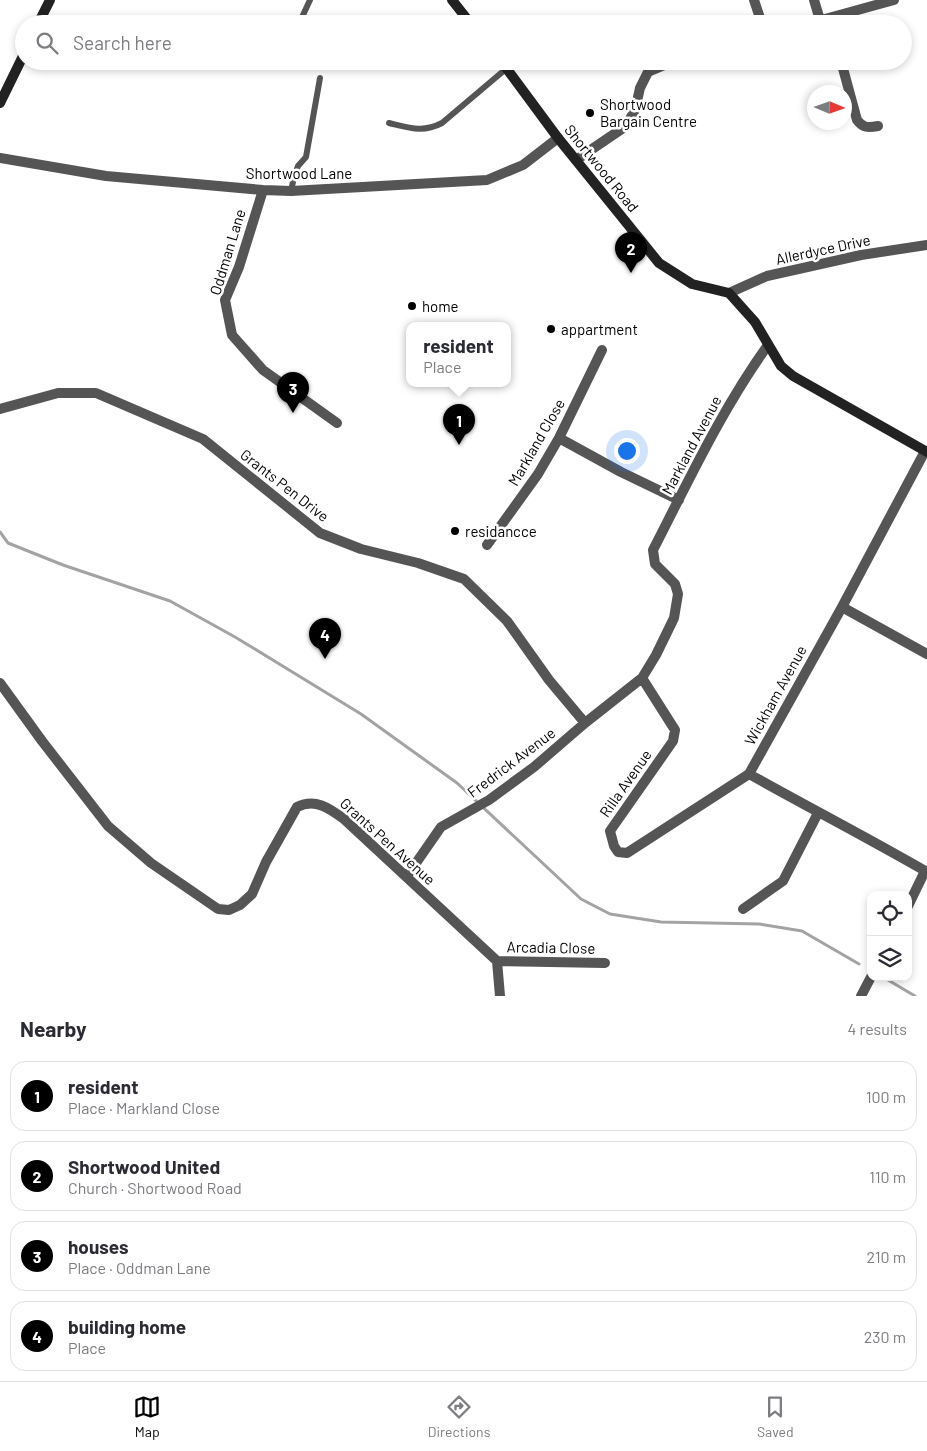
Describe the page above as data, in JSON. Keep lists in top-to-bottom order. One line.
{"streets":{"main road":["Shortwood Road"],"street":["Shortwood Lane","Allerdyce Drive","Oddman Lane","Markland Close","Markland Avenue","Grants Pen Drive","Wickham Avenue","Fredrick Avenue","Rilla Avenue","Grants Pen Avenue","Arcadia Close"]},"crossings":[["Shortwood Road","Shortwood Lane"],["Shortwood Road","Allerdyce Drive"],["Shortwood Lane","Oddman Lane"],["Markland Avenue","Fredrick Avenue"],["Markland Avenue","Rilla Avenue"],["Grants Pen Drive","Fredrick Avenue"],["Wickham Avenue","Rilla Avenue"],["Fredrick Avenue","Rilla Avenue"],["Fredrick Avenue","Grants Pen Avenue"],["Grants Pen Avenue","Arcadia Close"]],"places":["Shortwood Bargain Centre","home","appartment","residancce"],"north":"right","page":{"search":"Search here","pins":["2","3","1","4"],"popup":["resident","Place"],"heading":["Nearby","4 results"],"list":[{"mark":"1","name":"resident","note":"Place · Markland Close","value":"100 m"},{"mark":"2","name":"Shortwood United","note":"Church · Shortwood Road","value":"110 m"},{"mark":"3","name":"houses","note":"Place · Oddman Lane","value":"210 m"},{"mark":"4","name":"building home","note":"Place","value":"230 m"}],"nav":["Map","Directions","Saved"]}}
